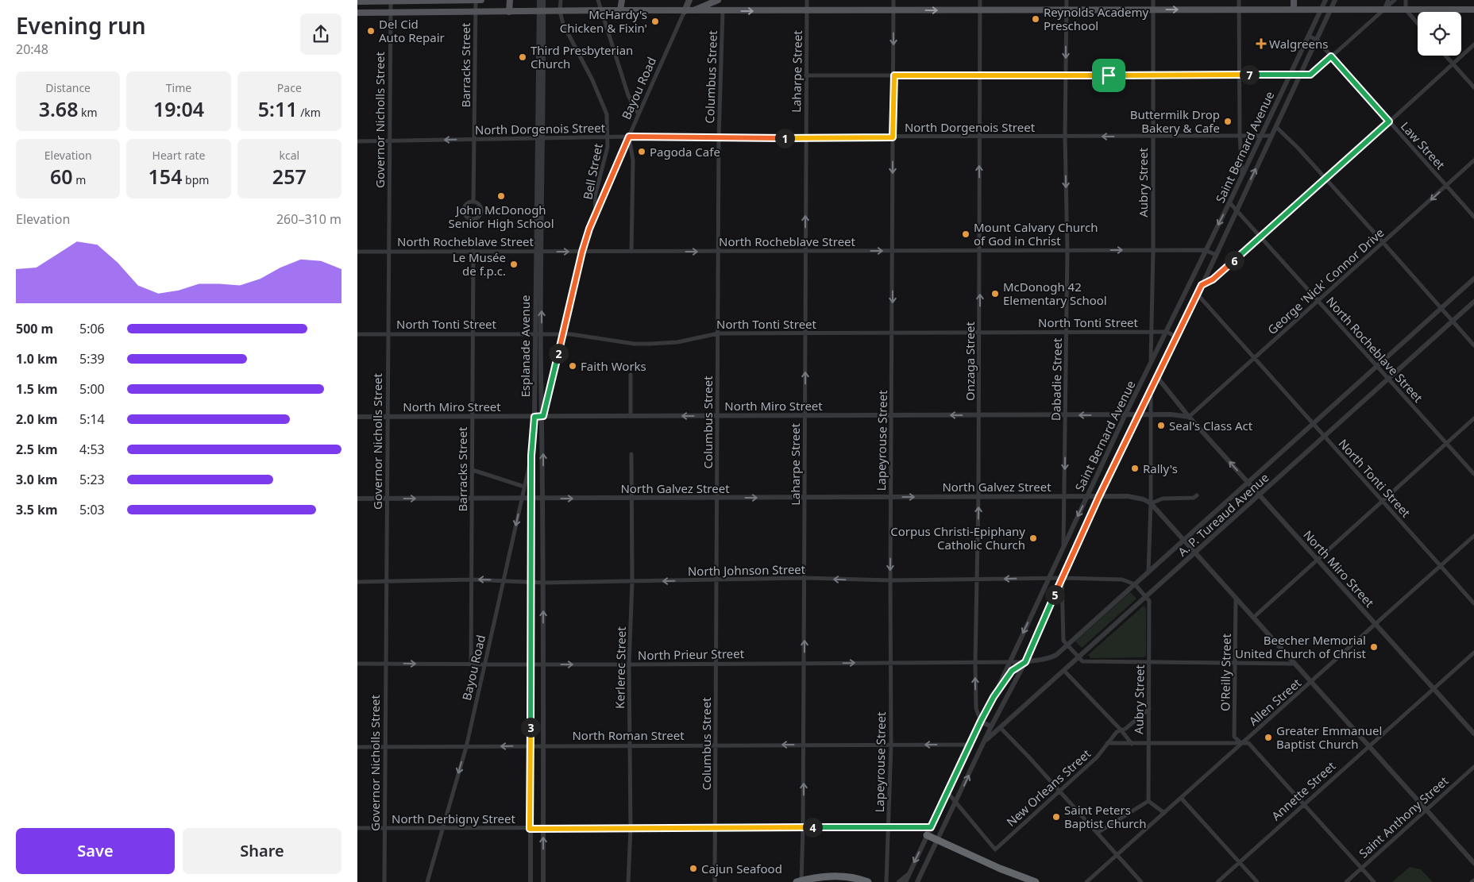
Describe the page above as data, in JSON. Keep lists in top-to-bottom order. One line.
{"streets":{"main road":["Bayou Road"],"street":["Barracks Street","Laharpe Street","Columbus Street","Governor Nicholls Street","North Dorgenois Street","Law Street","Saint Bernard Avenue","Bell Street","Aubry Street","North Rocheblave Street","George 'Nick' Connor Drive","North Tonti Street","Esplanade Avenue","Onzaga Street","Dabadie Street","North Miro Street","Lapeyrouse Street","North Galvez Street","A. P. Tureaud Avenue","North Johnson Street","North Prieur Street","Kerlerec Street","O'Reilly Street","Allen Street","North Roman Street","New Orleans Street","Annette Street","Saint Anthony Street","North Derbigny Street"]},"crossings":[["Barracks Street","North Dorgenois Street"],["Barracks Street","North Rocheblave Street"],["Barracks Street","North Tonti Street"],["Barracks Street","North Miro Street"],["Barracks Street","North Galvez Street"],["Barracks Street","North Johnson Street"],["Barracks Street","North Prieur Street"],["Laharpe Street","North Dorgenois Street"],["Laharpe Street","North Rocheblave Street"],["Laharpe Street","North Tonti Street"],["Laharpe Street","North Miro Street"],["Laharpe Street","North Galvez Street"],["Laharpe Street","North Johnson Street"],["Laharpe Street","North Prieur Street"],["Laharpe Street","North Roman Street"],["Laharpe Street","North Derbigny Street"],["Columbus Street","North Dorgenois Street"],["Columbus Street","North Rocheblave Street"],["Columbus Street","North Tonti Street"],["Columbus Street","North Miro Street"],["Columbus Street","North Galvez Street"],["Columbus Street","North Johnson Street"],["Columbus Street","North Prieur Street"],["Columbus Street","North Roman Street"],["Columbus Street","North Derbigny Street"],["Bayou Road","North Dorgenois Street"],["Bayou Road","Bell Street"],["Bayou Road","North Rocheblave Street"],["Bayou Road","North Tonti Street"],["Bayou Road","Esplanade Avenue"],["Bayou Road","North Miro Street"],["Bayou Road","North Galvez Street"],["Bayou Road","North Johnson Street"],["Bayou Road","North Prieur Street"],["Bayou Road","North Roman Street"],["Bayou Road","North Derbigny Street"],["Governor Nicholls Street","North Dorgenois Street"],["Governor Nicholls Street","North Rocheblave Street"],["Governor Nicholls Street","North Tonti Street"],["Governor Nicholls Street","North Miro Street"],["Governor Nicholls Street","North Galvez Street"],["Governor Nicholls Street","North Johnson Street"],["Governor Nicholls Street","North Prieur Street"],["Governor Nicholls Street","North Roman Street"],["Governor Nicholls Street","North Derbigny Street"],["North Dorgenois Street","Saint Bernard Avenue"],["North Dorgenois Street","Bell Street"],["North Dorgenois Street","Aubry Street"],["North Dorgenois Street","Esplanade Avenue"],["North Dorgenois Street","Onzaga Street"],["North Dorgenois Street","Dabadie Street"],["North Dorgenois Street","Lapeyrouse Street"],["Law Street","Saint Bernard Avenue"],["Law Street","George 'Nick' Connor Drive"],["Saint Bernard Avenue","Aubry Street"],["Saint Bernard Avenue","North Rocheblave Street"],["Saint Bernard Avenue","North Tonti Street"],["Saint Bernard Avenue","Onzaga Street"],["Saint Bernard Avenue","Dabadie Street"],["Saint Bernard Avenue","North Miro Street"],["Saint Bernard Avenue","North Galvez Street"],["Saint Bernard Avenue","A. P. Tureaud Avenue"],["Saint Bernard Avenue","North Johnson Street"],["Saint Bernard Avenue","North Prieur Street"],["Saint Bernard Avenue","North Roman Street"],["Saint Bernard Avenue","New Orleans Street"],["Saint Bernard Avenue","North Derbigny Street"],["Aubry Street","North Rocheblave Street"],["Aubry Street","North Tonti Street"],["Aubry Street","A. P. Tureaud Avenue"],["Aubry Street","New Orleans Street"],["North Rocheblave Street","George 'Nick' Connor Drive"],["North Rocheblave Street","Esplanade Avenue"],["North Rocheblave Street","Onzaga Street"],["North Rocheblave Street","Dabadie Street"],["North Rocheblave Street","Lapeyrouse Street"],["North Rocheblave Street","A. P. Tureaud Avenue"],["George 'Nick' Connor Drive","North Tonti Street"],["George 'Nick' Connor Drive","North Miro Street"],["North Tonti Street","Esplanade Avenue"],["North Tonti Street","Onzaga Street"],["North Tonti Street","Dabadie Street"],["North Tonti Street","Lapeyrouse Street"],["North Tonti Street","A. P. Tureaud Avenue"],["North Tonti Street","Allen Street"],["Esplanade Avenue","North Miro Street"],["Esplanade Avenue","North Galvez Street"],["Esplanade Avenue","North Johnson Street"],["Esplanade Avenue","North Prieur Street"],["Esplanade Avenue","North Roman Street"],["Esplanade Avenue","North Derbigny Street"],["Onzaga Street","North Miro Street"],["Onzaga Street","North Galvez Street"],["Onzaga Street","North Johnson Street"],["Onzaga Street","North Prieur Street"],["Dabadie Street","North Miro Street"],["Dabadie Street","North Galvez Street"],["North Miro Street","Lapeyrouse Street"],["North Miro Street","A. P. Tureaud Avenue"],["North Miro Street","Allen Street"],["North Miro Street","Annette Street"],["Lapeyrouse Street","North Galvez Street"],["Lapeyrouse Street","North Johnson Street"],["Lapeyrouse Street","North Prieur Street"],["Lapeyrouse Street","North Roman Street"],["Lapeyrouse Street","North Derbigny Street"],["North Galvez Street","A. P. Tureaud Avenue"],["North Galvez Street","Kerlerec Street"],["North Galvez Street","O'Reilly Street"],["North Galvez Street","Allen Street"],["North Galvez Street","Annette Street"],["North Galvez Street","Saint Anthony Street"],["A. P. Tureaud Avenue","North Johnson Street"],["A. P. Tureaud Avenue","North Prieur Street"],["North Johnson Street","Kerlerec Street"],["North Prieur Street","Kerlerec Street"],["Kerlerec Street","North Roman Street"],["Kerlerec Street","North Derbigny Street"],["O'Reilly Street","Allen Street"]],"one_way":["Laharpe Street","Onzaga Street","Dabadie Street","Lapeyrouse Street","North Johnson Street","North Prieur Street","North Roman Street"],"places":{"other":["Reynolds Academy Preschool","McHardy's Chicken & Fixin'","Del Cid Auto Repair","Third Presbyterian Church","Buttermilk Drop Bakery & Cafe","Pagoda Cafe","John McDonogh Senior High School","Mount Calvary Church of God in Christ","Le Musée de f.p.c.","McDonogh 42 Elementary School","Faith Works","Seal's Class Act","Rally's","Corpus Christi-Epiphany Catholic Church","Beecher Memorial United Church of Christ","Greater Emmanuel Baptist Church","Saint Peters Baptist Church","Cajun Seafood"],"health":["Walgreens"]},"page":{"heading":["Evening run","20:48"],"pins":["7","1","6","2","5","3","4"],"stats":[["Distance","3.68 km"],["Time","19:04"],["Pace","5:11 /km"],["Elevation","60 m"],["Heart rate","154 bpm"],["kcal","257"]],"chart":["Elevation","260–310 m"],"list":[{"name":"500 m","note":"5:06"},{"name":"1.0 km","note":"5:39"},{"name":"1.5 km","note":"5:00"},{"name":"2.0 km","note":"5:14"},{"name":"2.5 km","note":"4:53"},{"name":"3.0 km","note":"5:23"},{"name":"3.5 km","note":"5:03"}],"buttons":["Save","Share"]}}
